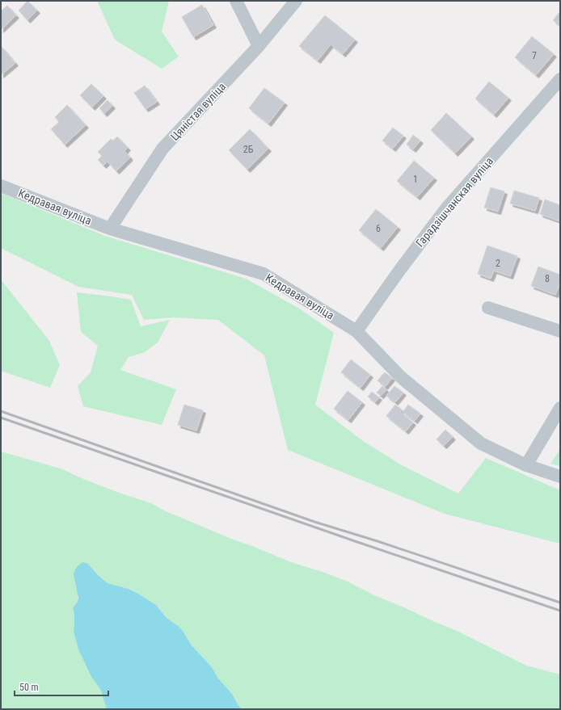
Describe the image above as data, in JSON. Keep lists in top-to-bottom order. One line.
{"streets":{"street":["Цяністая вуліца","Гарадзішчанская вуліца","Кедравая вуліца"]},"crossings":[["Цяністая вуліца","Кедравая вуліца"],["Гарадзішчанская вуліца","Кедравая вуліца"]],"house_numbers":["7","2Б","1","6","2","8"],"scale_bar":"50 m"}
